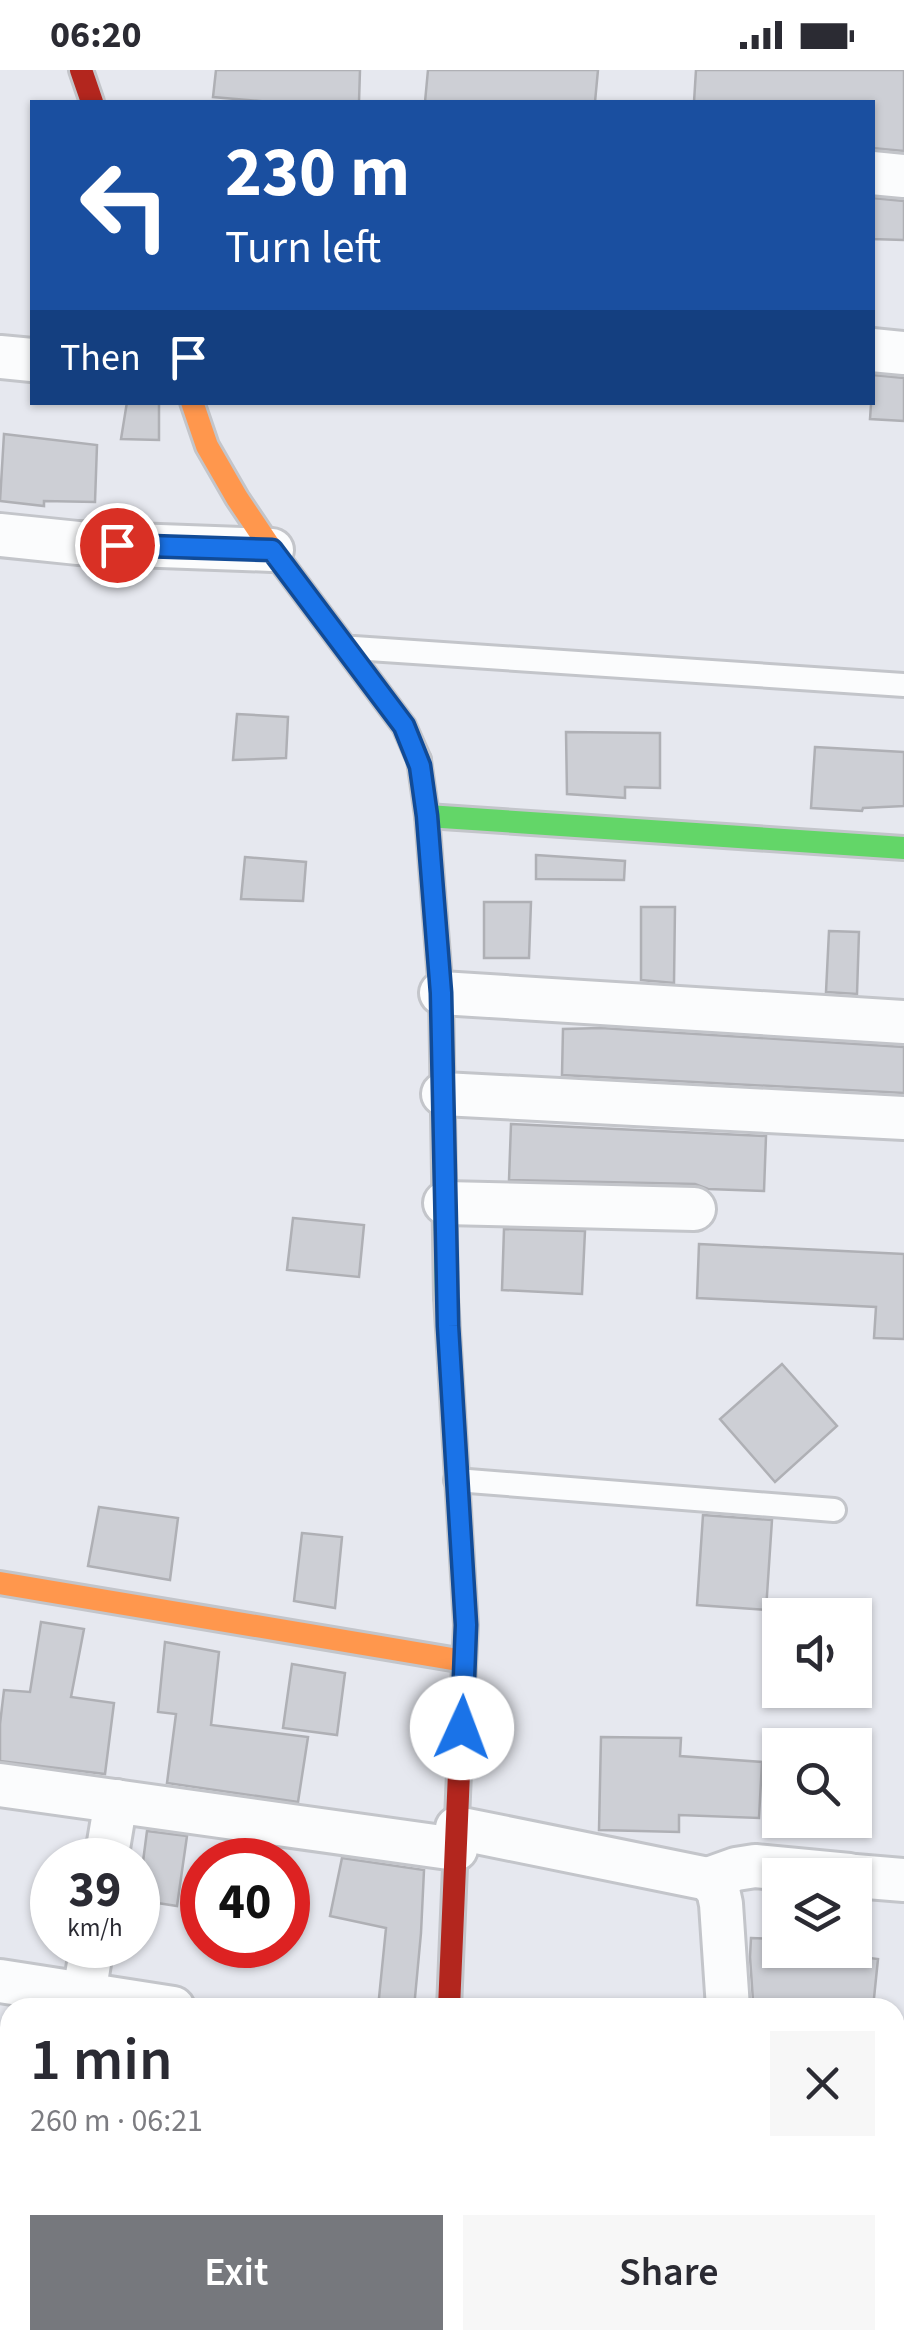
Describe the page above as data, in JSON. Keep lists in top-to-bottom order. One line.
{"page":{"status":"06:20","turn":["230 m","Turn left"],"then":"Then","speed":"39 km/h","limit":"40","heading":["1 min","260 m · 06:21"],"buttons":["Exit","Share"]}}
